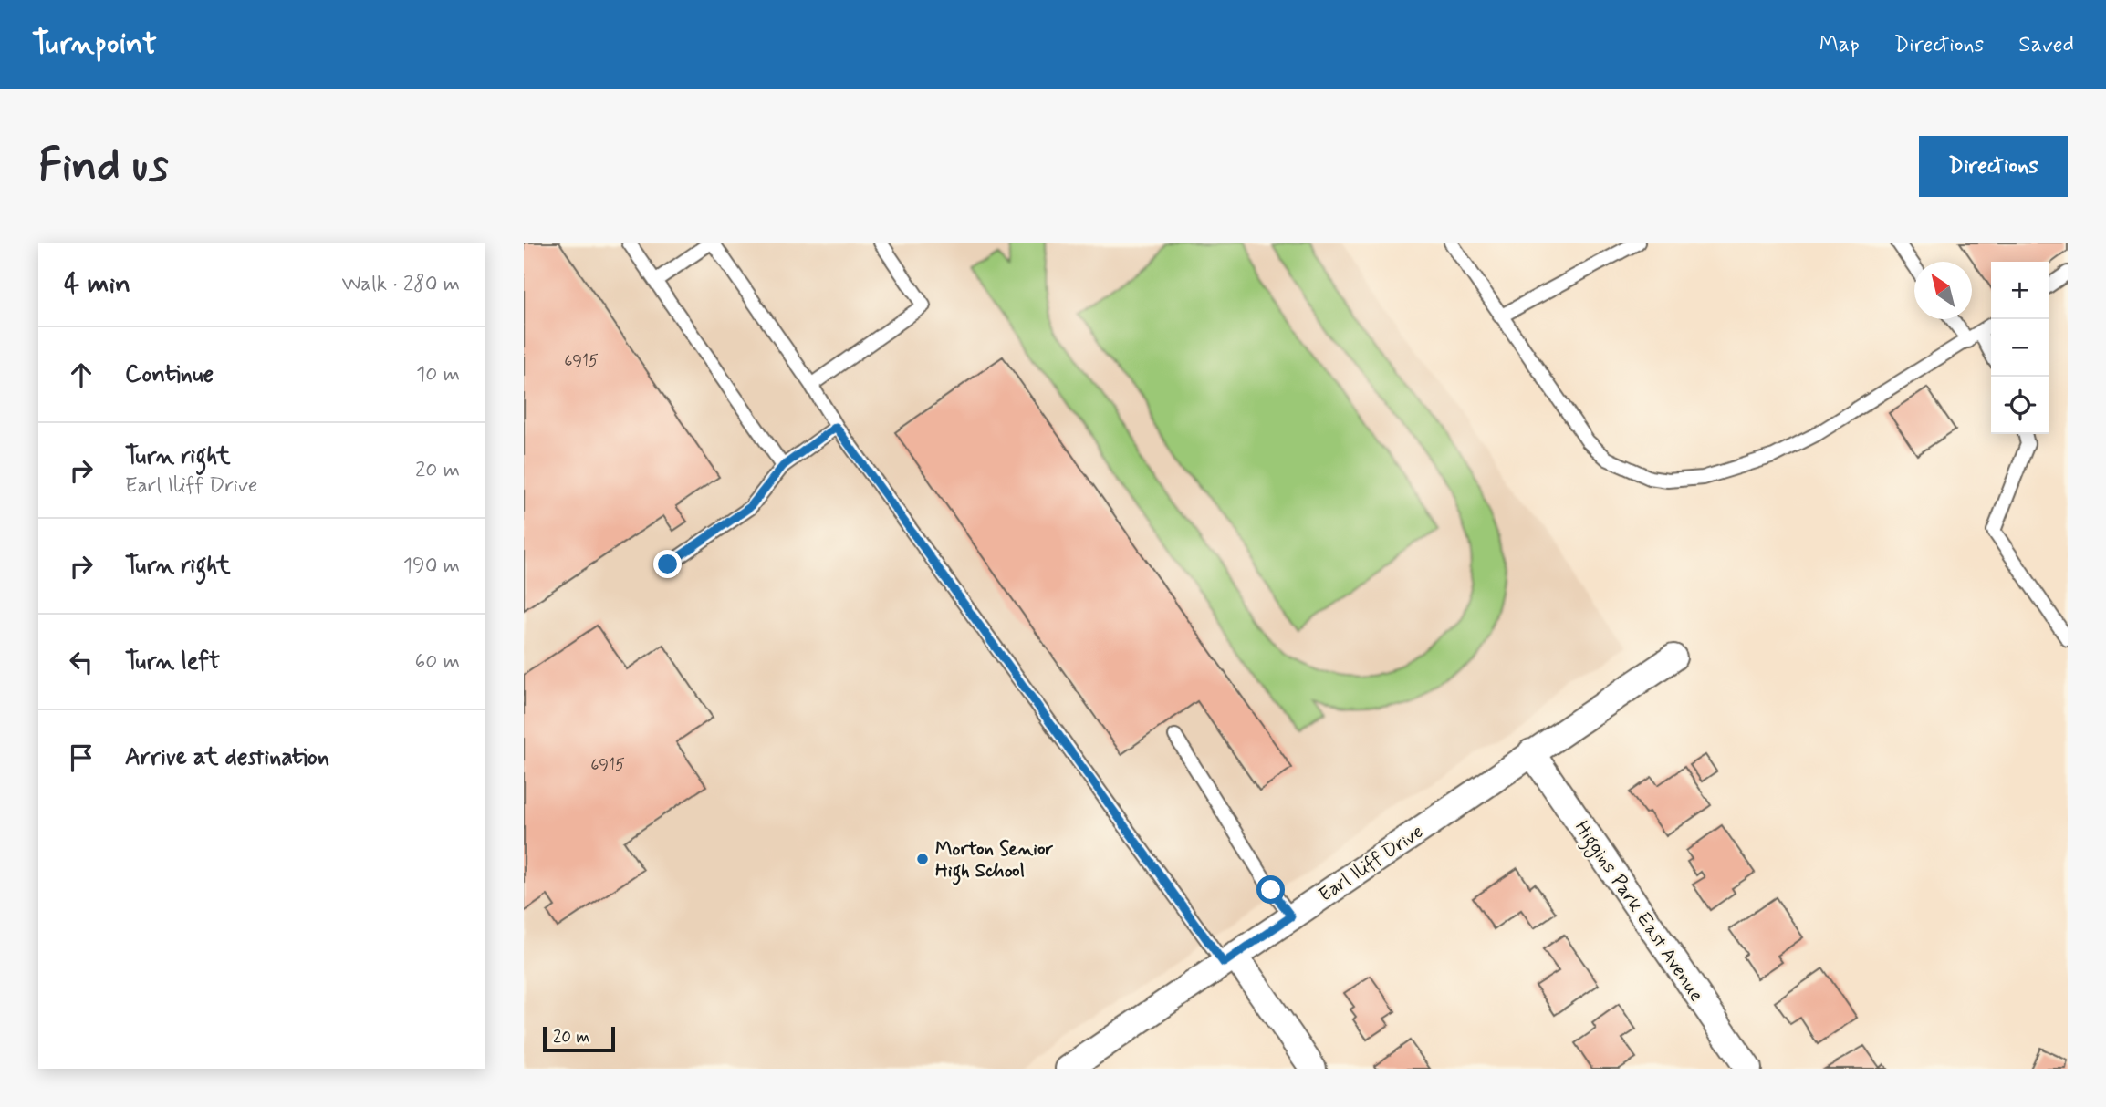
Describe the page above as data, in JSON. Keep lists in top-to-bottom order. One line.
{"streets":{"street":["Earl Iliff Drive","Higgins Park East Avenue"]},"crossings":[["Earl Iliff Drive","Higgins Park East Avenue"]],"places":["Morton Senior High School"],"house_numbers":["6915","6915"],"scale_bar":"20 m","north":"top left","page":{"header":"Turnpoint","nav":["Map","Directions","Saved"],"buttons":"Directions","title":"Find us","heading":["4 min","Walk · 280 m"],"map_buttons":["+","−"],"list":[["Continue","10 m"],["Turn right","Earl Iliff Drive","20 m"],["Turn right","190 m"],["Turn left","60 m"],"Arrive at destination"],"scale":"20 m"}}
